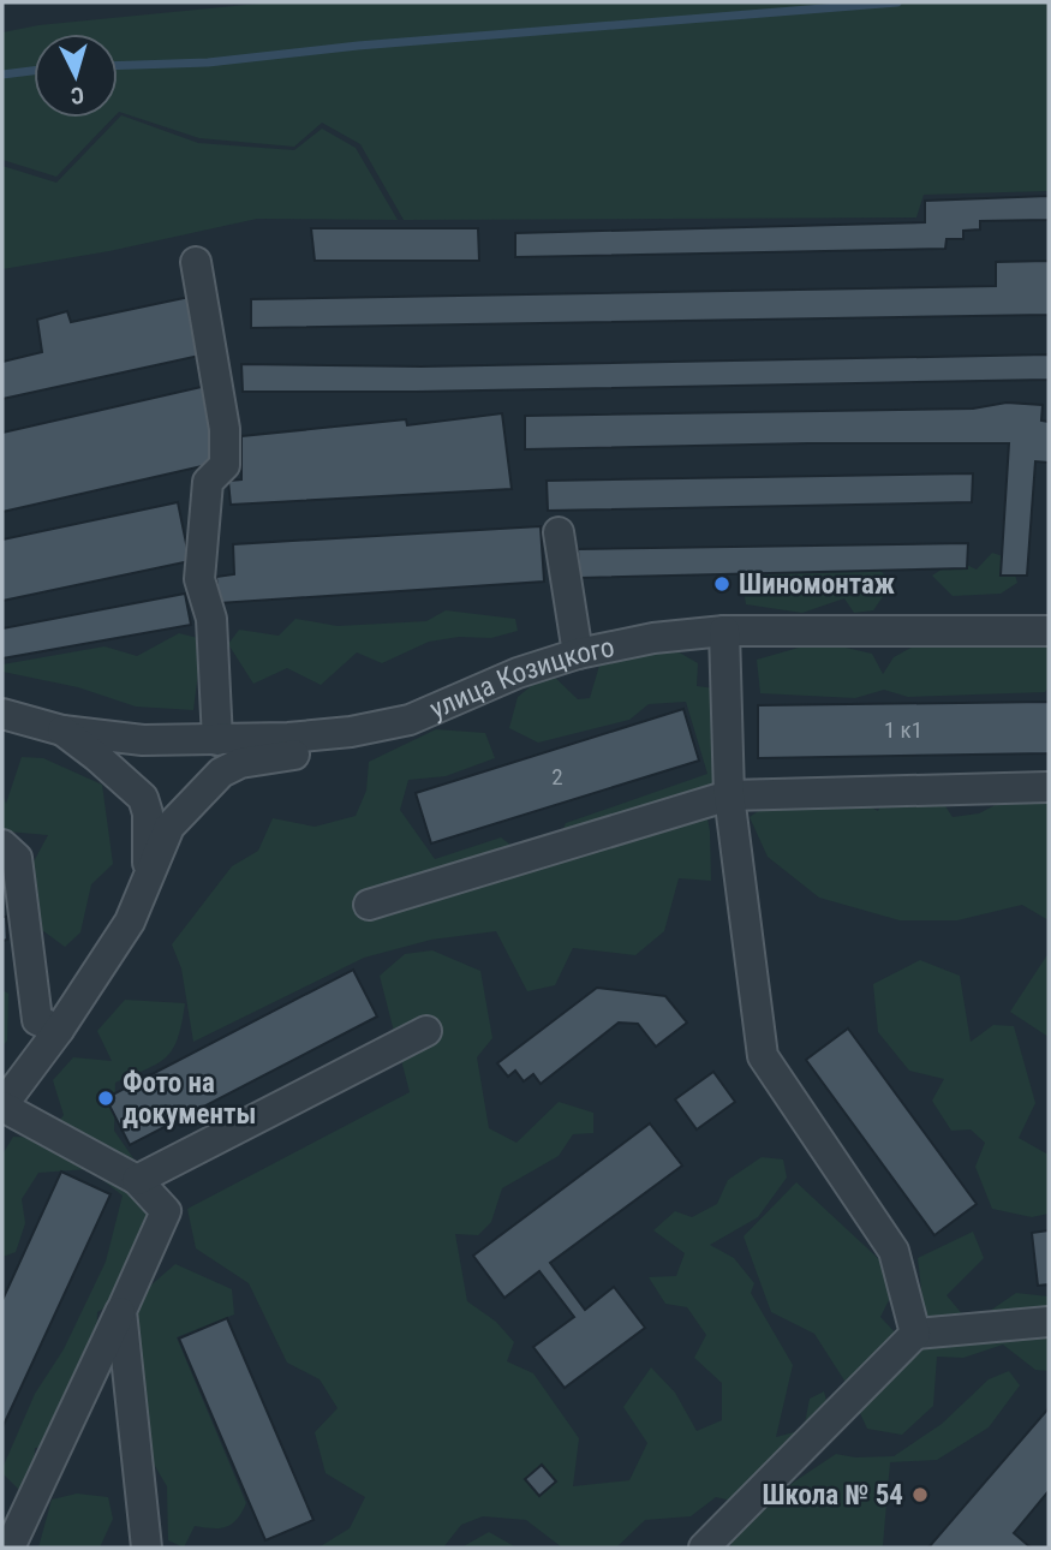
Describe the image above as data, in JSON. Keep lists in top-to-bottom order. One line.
{"streets":{"street":["улица Козицкого"]},"places":["Шиномонтаж","Фото на документы","Школа № 54"],"house_numbers":["1 к1","2"],"north":"bottom"}
